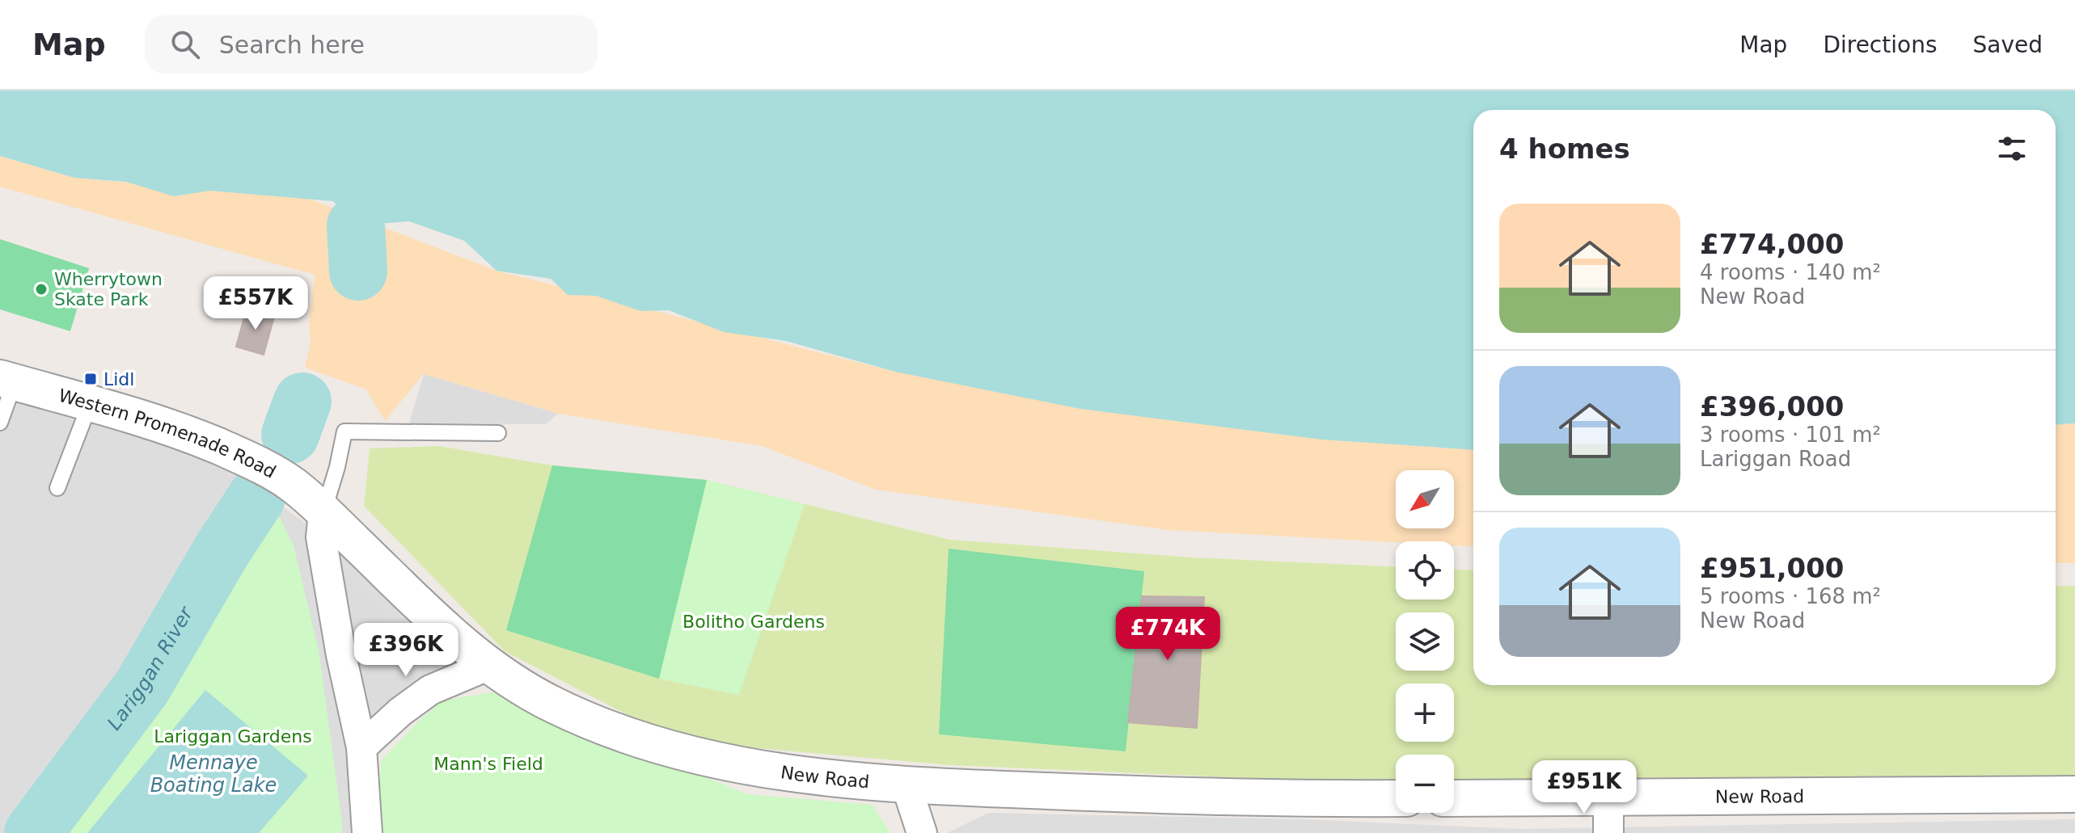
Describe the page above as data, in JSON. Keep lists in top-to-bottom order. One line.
{"streets":{"street":["Western Promenade Road","New Road"]},"crossings":[["Western Promenade Road","New Road"]],"water":["Lariggan River","Mennaye Boating Lake"],"parks":["Bolitho Gardens","Lariggan Gardens","Mann's Field"],"places":{"other":["Wherrytown Skate Park"],"transit":["Lidl"]},"north":"bottom left","page":{"header":"Map","search":"Search here","nav":["Map","Directions","Saved"],"heading":"4 homes","list":[{"name":"£774,000","note":"4 rooms · 140 m² · New Road"},{"name":"£396,000","note":"3 rooms · 101 m² · Lariggan Road"},{"name":"£951,000","note":"5 rooms · 168 m² · New Road"}],"price":["£557K","£774K","£396K","£951K"],"map_buttons":["+","−"]}}
